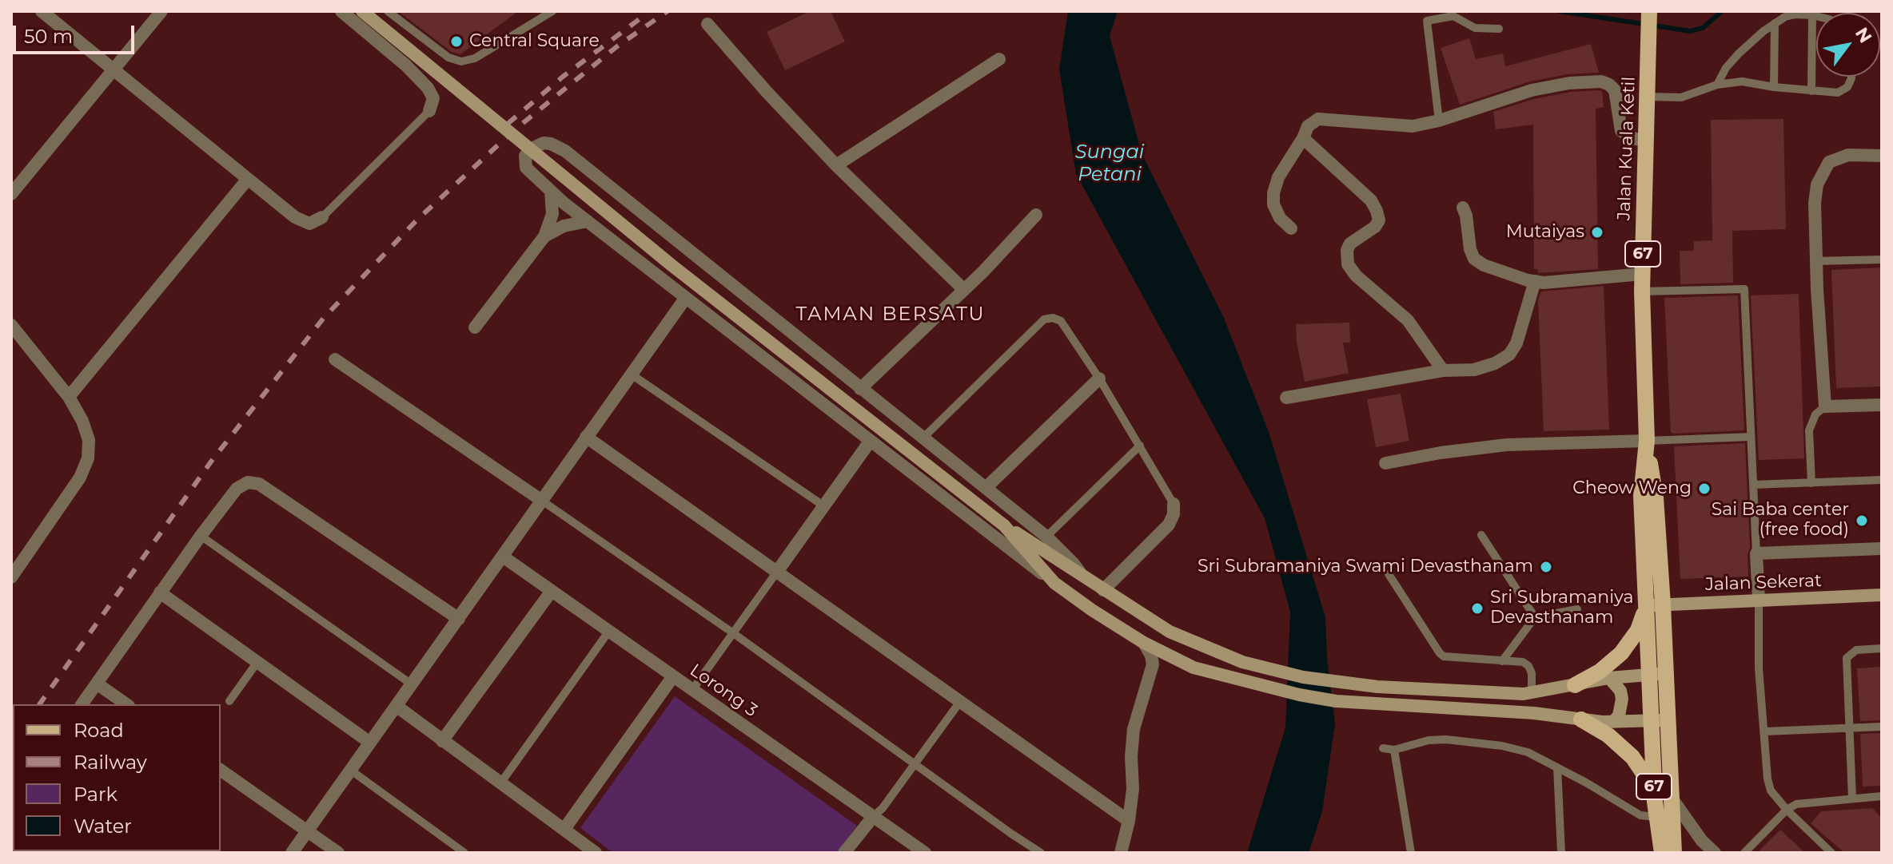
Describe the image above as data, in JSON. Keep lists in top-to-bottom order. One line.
{"streets":{"main road":["Jalan Kuala Ketil","67"],"street":["Jalan Sekerat","Lorong 3"]},"crossings":[["Jalan Kuala Ketil","Jalan Sekerat"]],"districts":["TAMAN BERSATU"],"water":["Sungai Petani"],"places":["Central Square","Mutaiyas","Cheow Weng","Sai Baba center (free food)","Sri Subramaniya Swami Devasthanam","Sri Subramaniya Devasthanam"],"legend":["Road","Railway","Park","Water"],"scale_bar":"50 m","north":"top right"}
